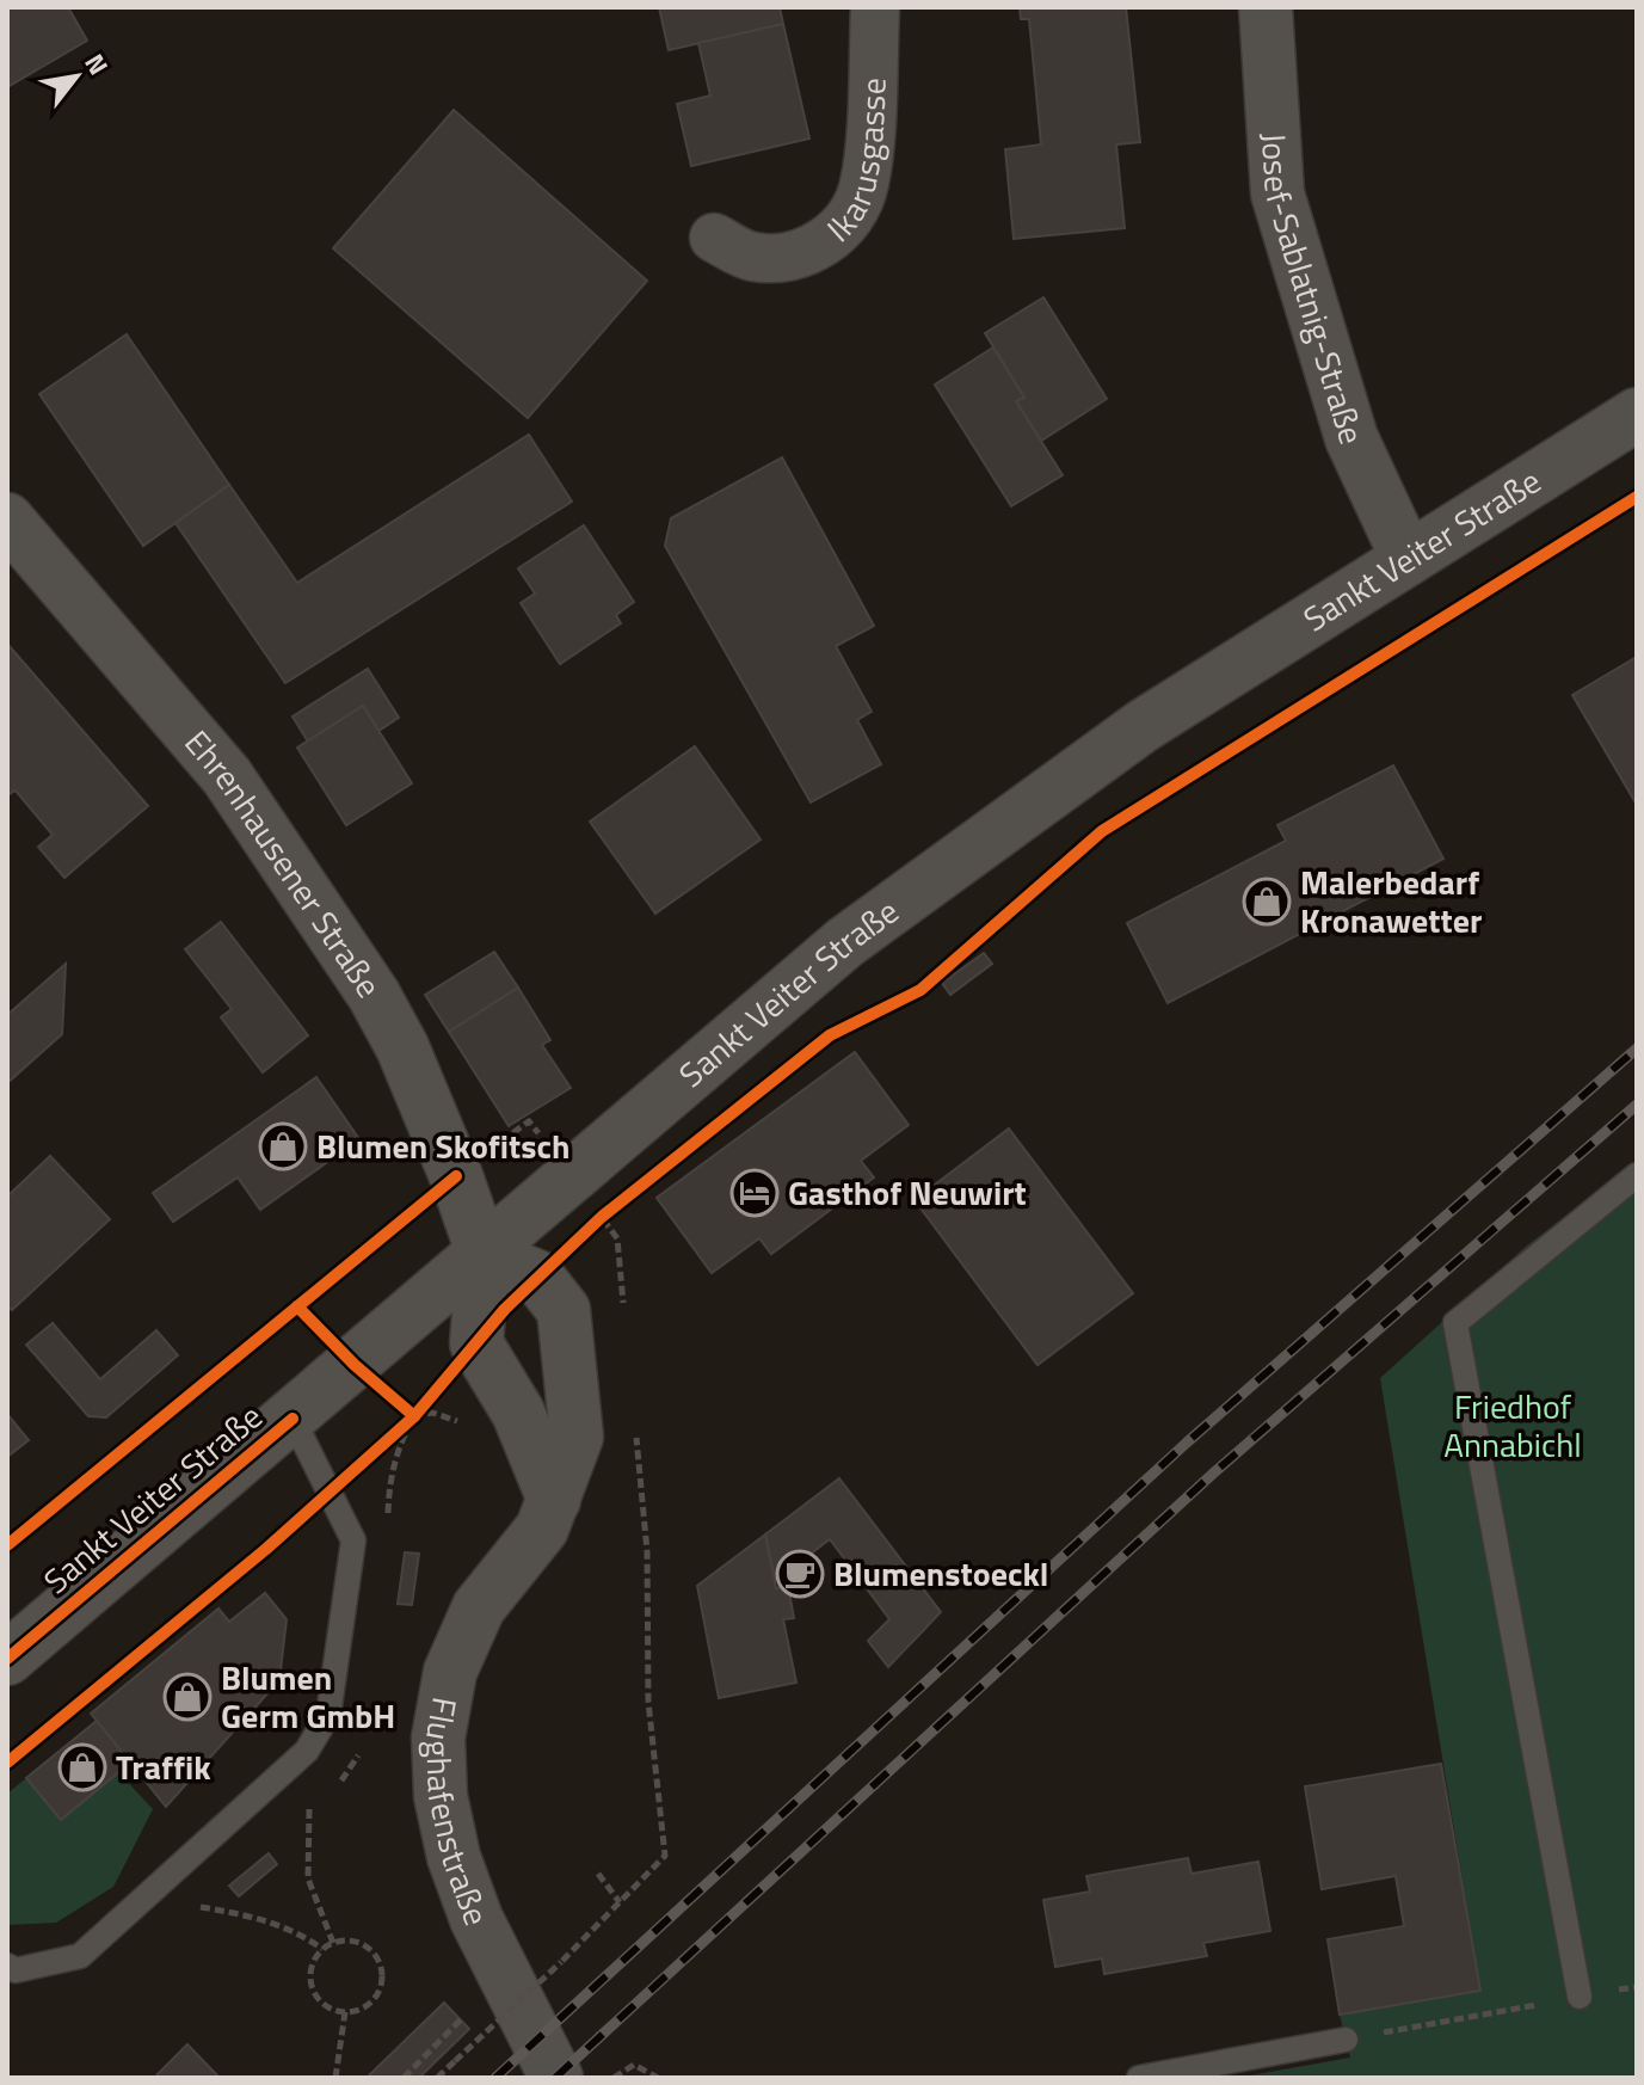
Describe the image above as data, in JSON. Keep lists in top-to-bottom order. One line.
{"streets":{"main road":["Josef-Sablatnig-Straße","Sankt Veiter Straße","Ehrenhausener Straße","Flughafenstraße"],"street":["Ikarusgasse"]},"crossings":[["Josef-Sablatnig-Straße","Sankt Veiter Straße"],["Sankt Veiter Straße","Ehrenhausener Straße"]],"parks":["Friedhof Annabichl"],"places":{"shop":["Malerbedarf Kronawetter","Blumen Skofitsch","Blumen Germ GmbH","Traffik"],"hotel":["Gasthof Neuwirt"],"cafe":["Blumenstoeckl"]},"north":"top right"}
